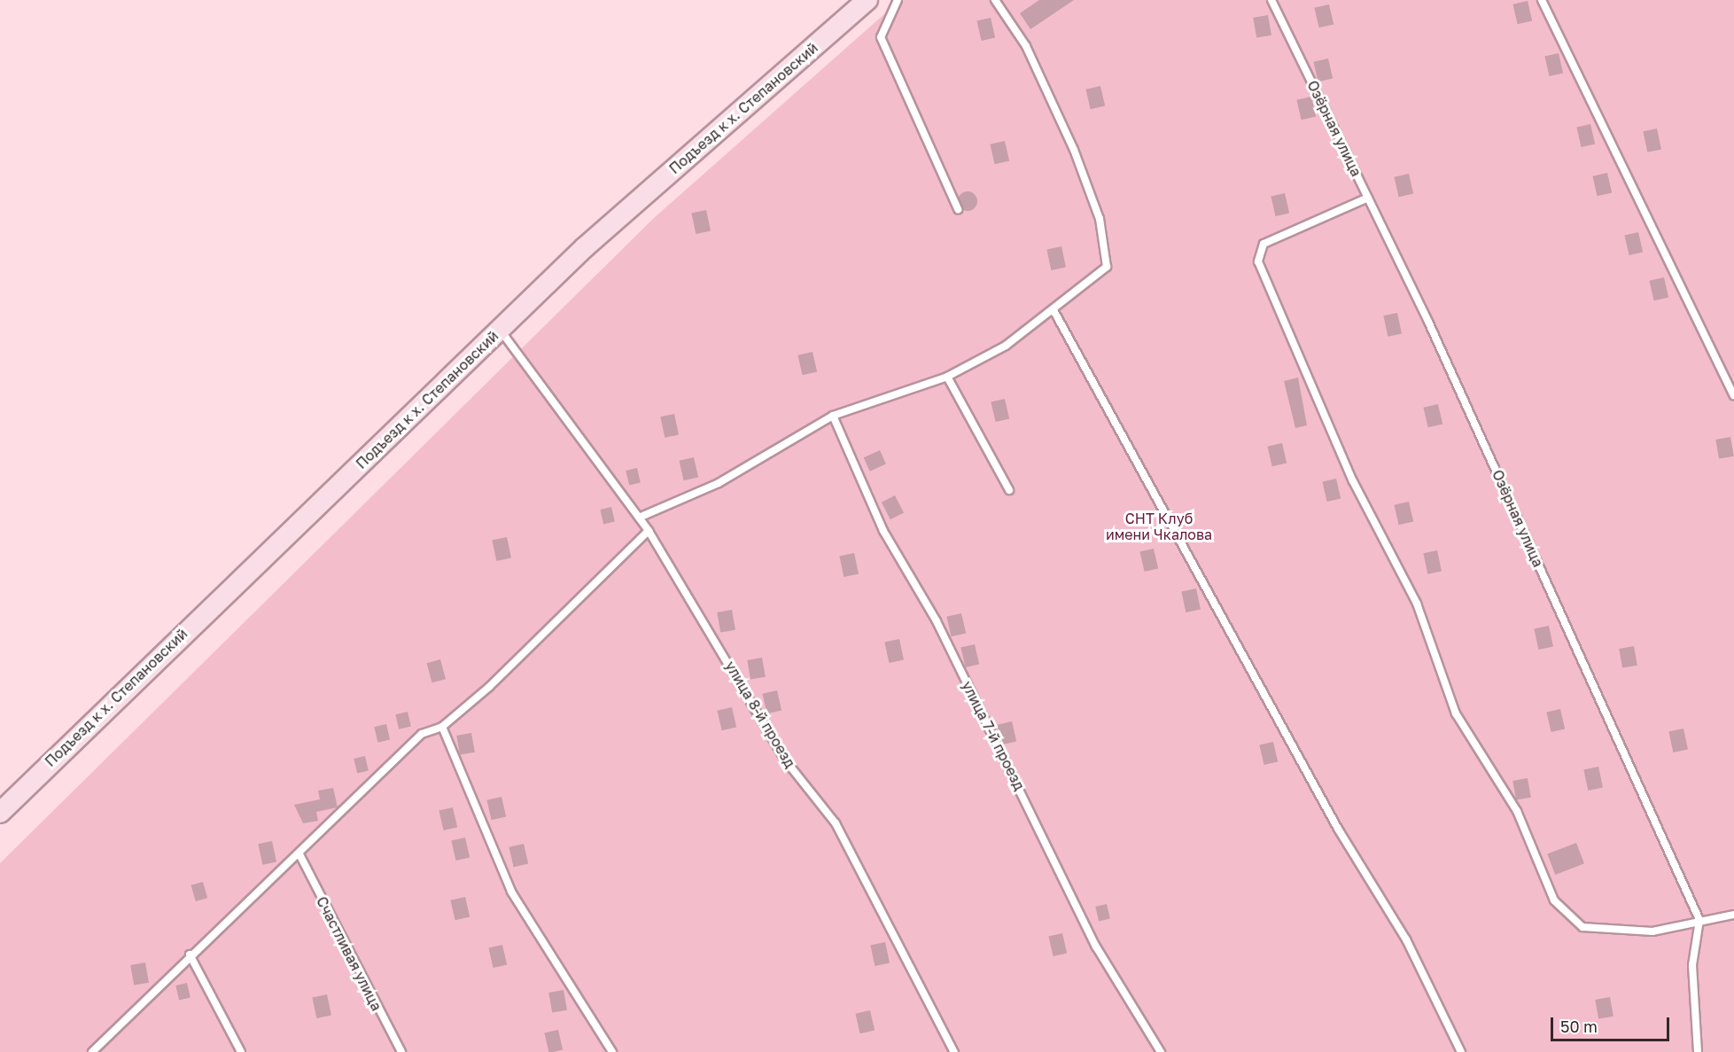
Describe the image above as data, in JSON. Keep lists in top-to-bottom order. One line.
{"streets":{"street":["Подъезд к х. Степановский"],"lane":["Озёрная улица","улица 8-й проезд","улица 7-й проезд","Счастливая улица"]},"crossings":[["Подъезд к х. Степановский","улица 8-й проезд"]],"parks":["СНТ Клуб имени Чкалова"],"scale_bar":"50 m"}
